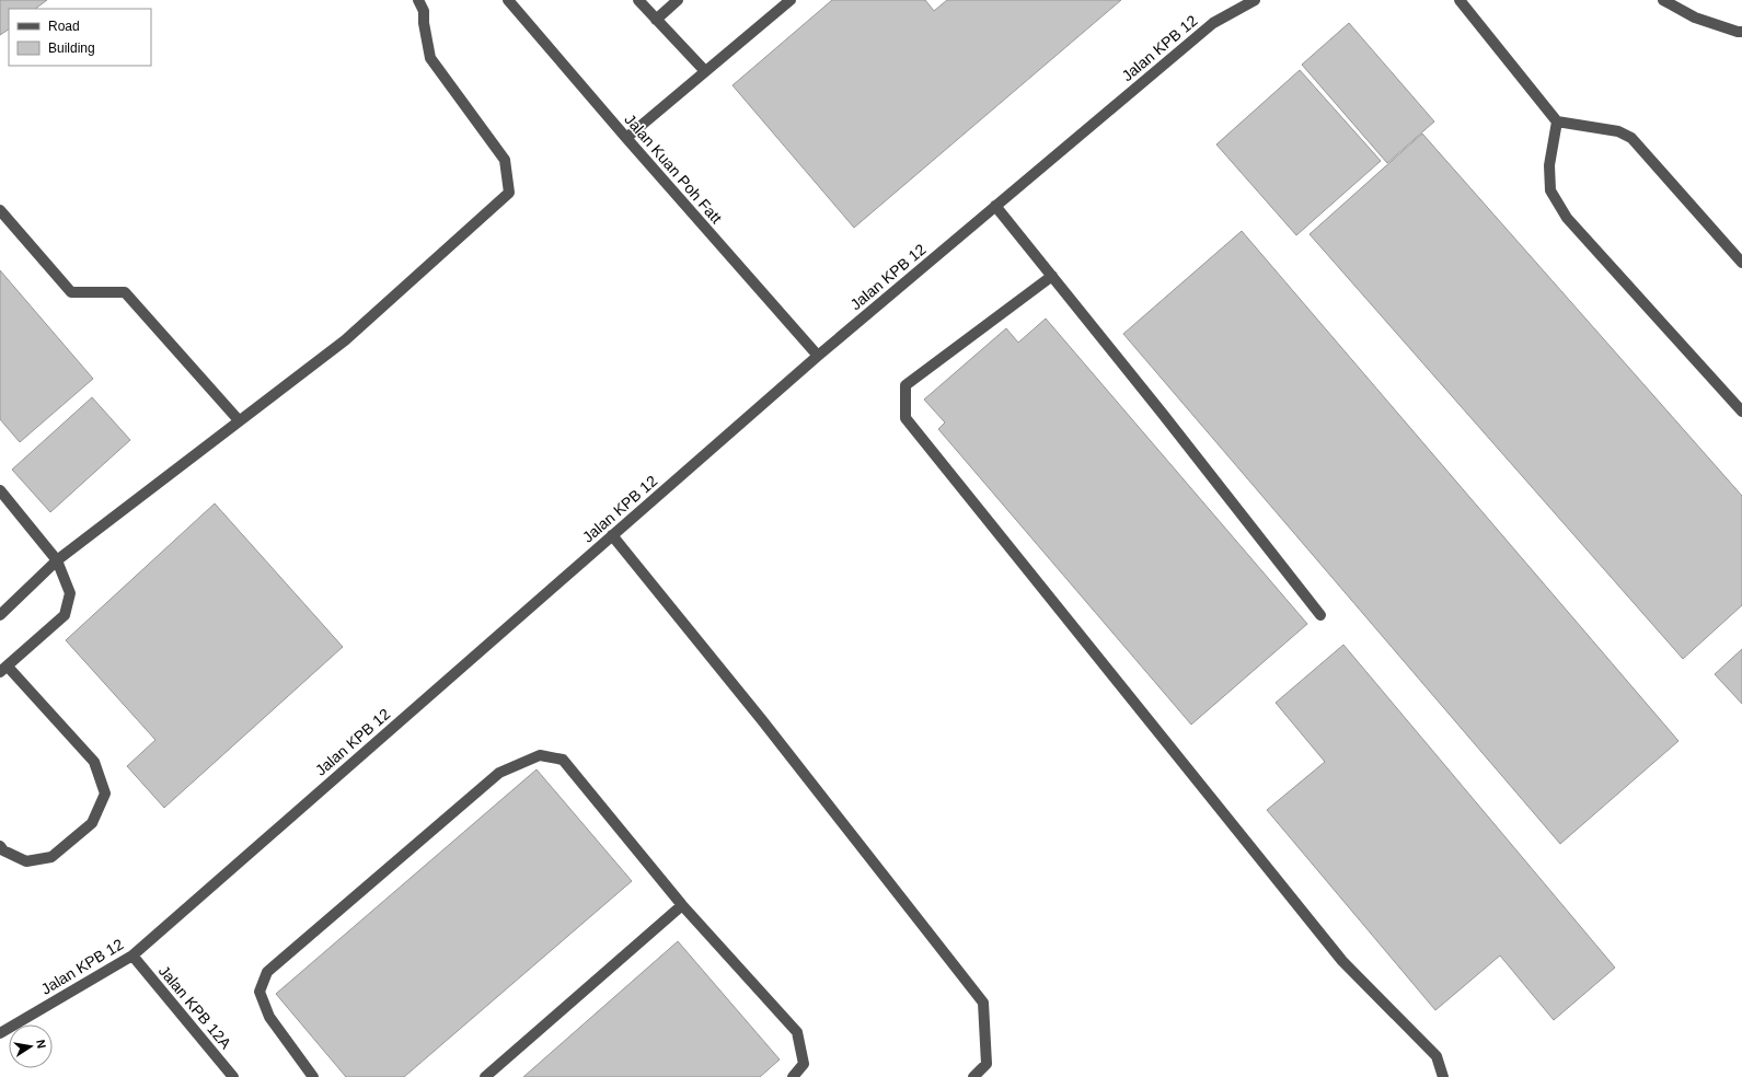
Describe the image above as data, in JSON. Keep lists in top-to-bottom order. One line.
{"streets":{"street":["Jalan KPB 12","Jalan Kuan Poh Fatt","Jalan KPB 12A"]},"crossings":[["Jalan KPB 12","Jalan Kuan Poh Fatt"],["Jalan KPB 12","Jalan KPB 12A"]],"legend":["Road","Building"],"north":"right"}
